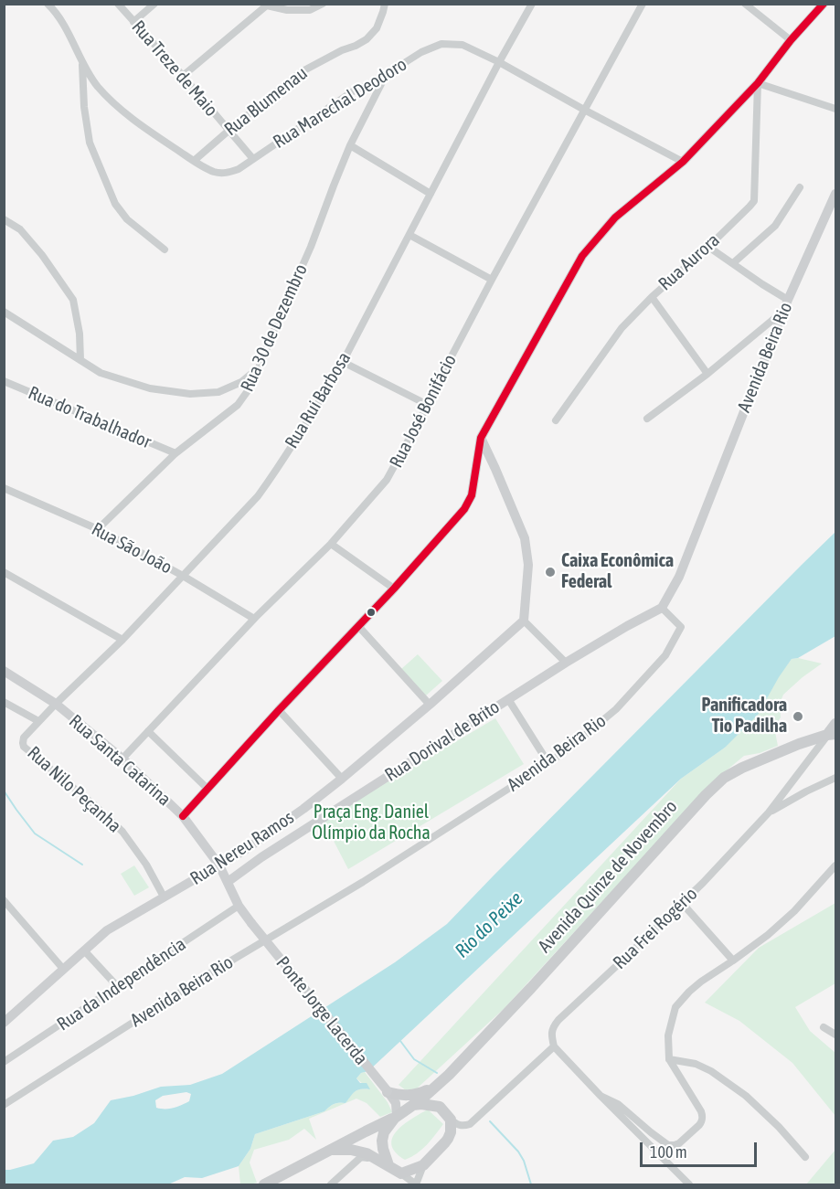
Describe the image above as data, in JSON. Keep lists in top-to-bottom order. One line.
{"streets":{"main road":["Avenida Quinze de Novembro"],"street":["Rua Treze de Maio","Rua Blumenau","Rua Marechal Deodoro","Rua Aurora","Rua 30 de Dezembro","Avenida Beira Rio","Rua Rui Barbosa","Rua José Bonifácio","Rua do Trabalhador","Rua São João","Rua Dorival de Brito","Rua Santa Catarina","Rua Nilo Peçanha","Rua Nereu Ramos","Rua Frei Rogério","Rua da Independência","Ponte Jorge Lacerda"]},"crossings":[["Rua Treze de Maio","Rua Blumenau"],["Rua Treze de Maio","Rua Marechal Deodoro"],["Rua Blumenau","Rua Marechal Deodoro"],["Rua Marechal Deodoro","Rua 30 de Dezembro"],["Rua Marechal Deodoro","Rua Rui Barbosa"],["Rua Marechal Deodoro","Rua José Bonifácio"],["Rua 30 de Dezembro","Rua do Trabalhador"],["Rua 30 de Dezembro","Rua São João"],["Avenida Beira Rio","Rua Dorival de Brito"],["Rua Rui Barbosa","Rua São João"],["Rua Rui Barbosa","Rua Santa Catarina"],["Rua Rui Barbosa","Rua Nilo Peçanha"],["Rua José Bonifácio","Rua São João"],["Rua José Bonifácio","Rua Santa Catarina"],["Rua Dorival de Brito","Rua Santa Catarina"],["Rua Santa Catarina","Rua Nereu Ramos"],["Rua Santa Catarina","Rua da Independência"],["Rua Santa Catarina","Ponte Jorge Lacerda"],["Rua Nilo Peçanha","Rua Nereu Ramos"],["Avenida Quinze de Novembro","Rua Frei Rogério"],["Avenida Quinze de Novembro","Ponte Jorge Lacerda"]],"water":["Rio do Peixe"],"parks":["Praça Eng. Daniel Olímpio da Rocha"],"places":["Caixa Econômica Federal","Panificadora Tio Padilha"],"scale_bar":"100 m"}
